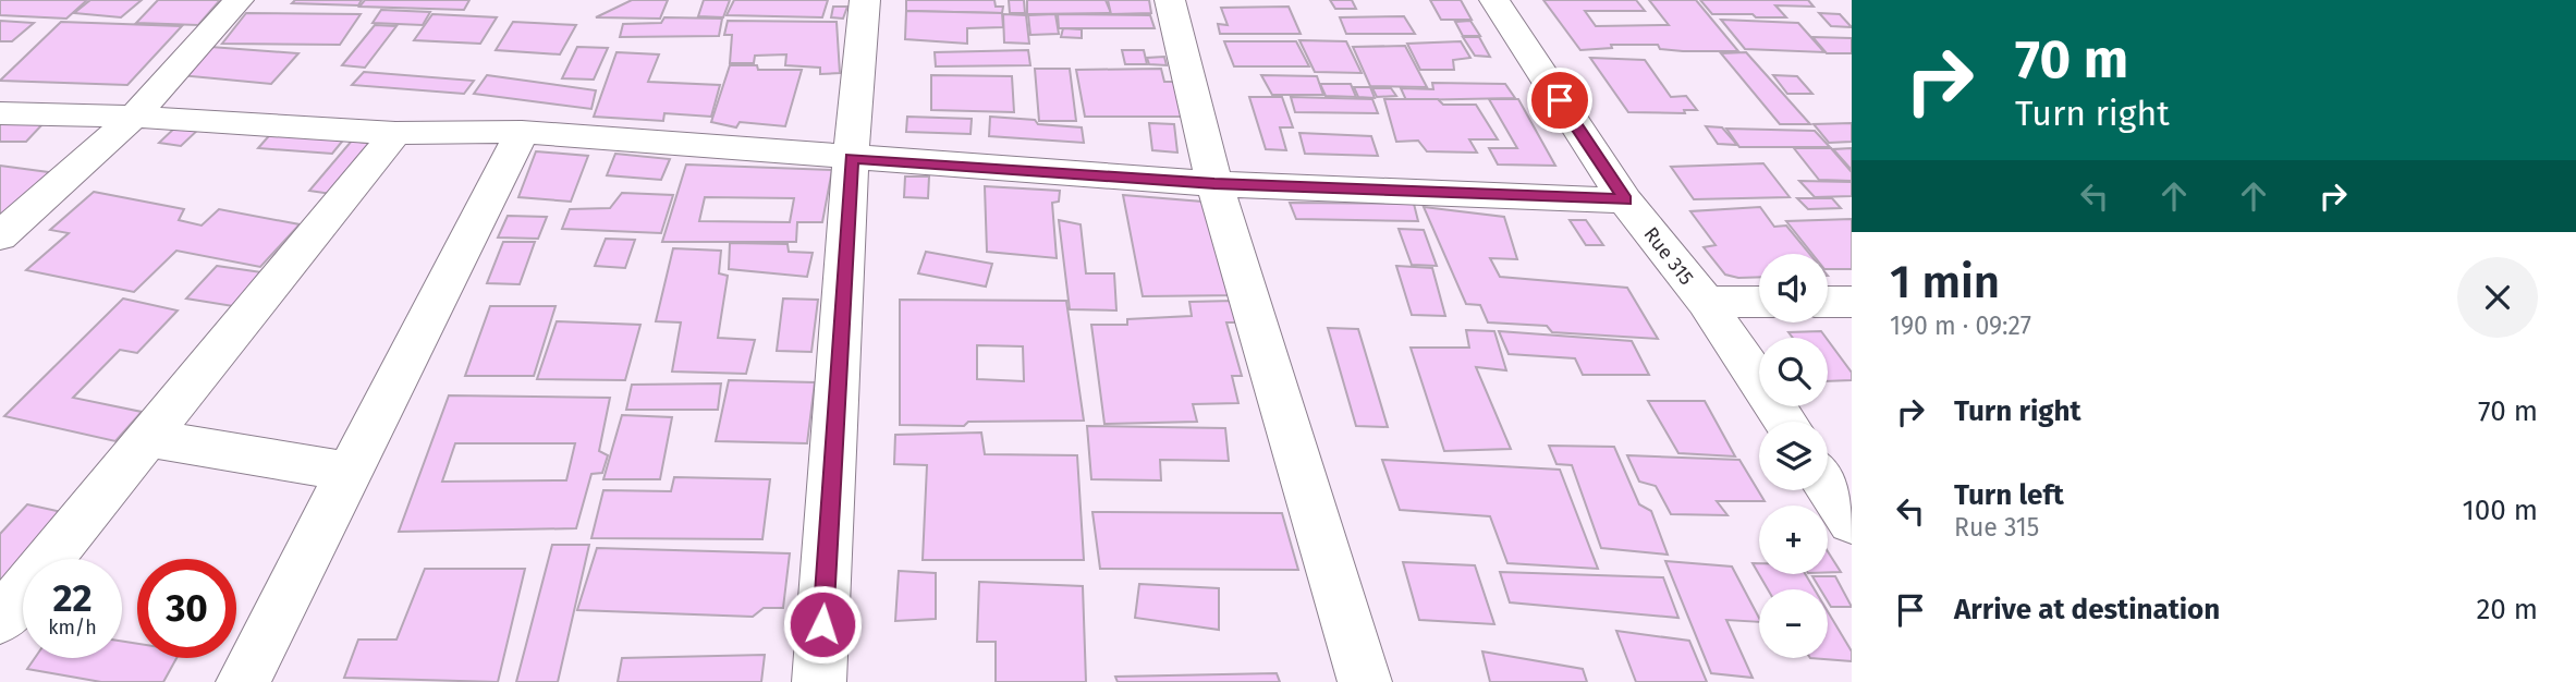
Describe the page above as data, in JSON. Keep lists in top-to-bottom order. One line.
{"streets":{"street":["Rue 315"]},"page":{"turn":["70 m","Turn right"],"heading":["1 min","190 m · 09:27"],"map_buttons":["+","−"],"list":[{"name":"Turn right","value":"70 m"},{"name":"Turn left","note":"Rue 315","value":"100 m"},{"name":"Arrive at destination","value":"20 m"}],"speed":"22 km/h","limit":"30"}}
